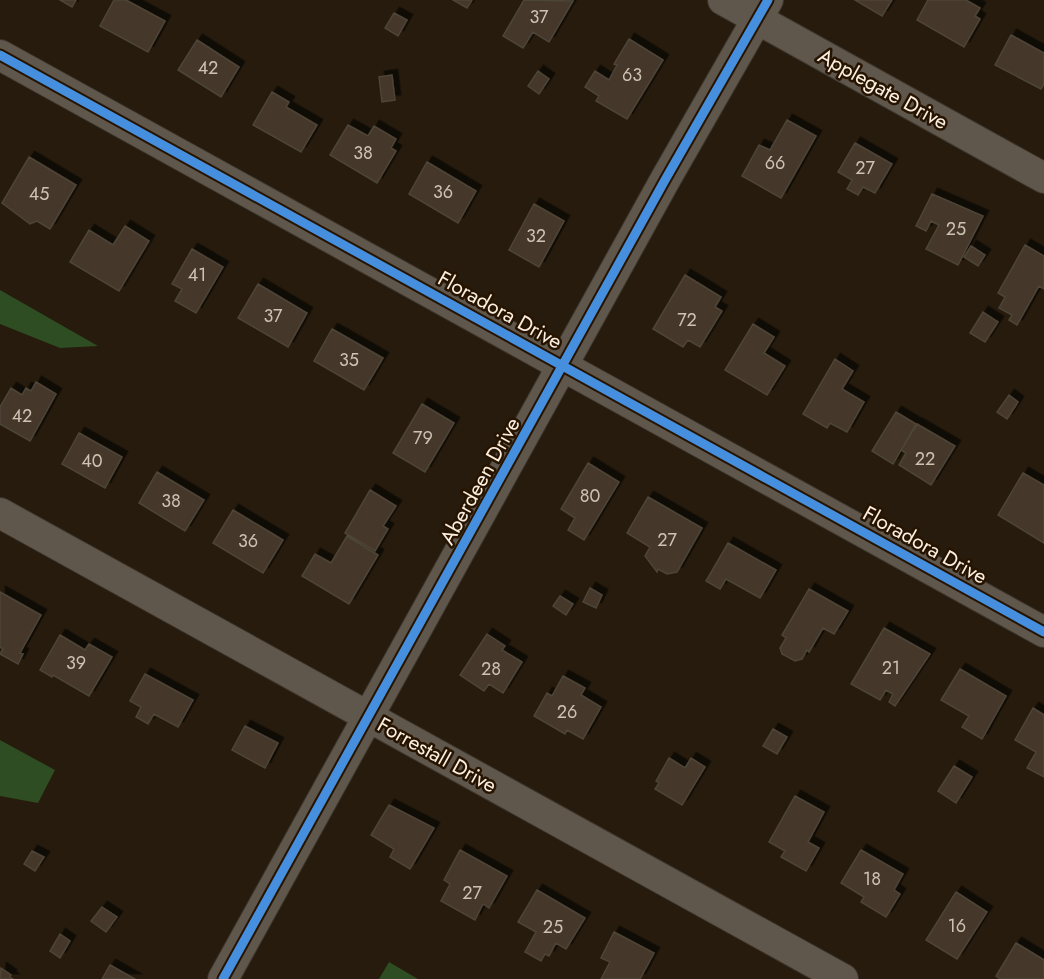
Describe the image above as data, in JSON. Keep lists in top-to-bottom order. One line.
{"streets":{"street":["Applegate Drive","Floradora Drive","Aberdeen Drive","Forrestall Drive"]},"crossings":[["Applegate Drive","Aberdeen Drive"],["Floradora Drive","Aberdeen Drive"],["Aberdeen Drive","Forrestall Drive"]],"house_numbers":["37","42","63","38","66","27","36","45","25","32","41","37","72","35","42","79","22","40","80","38","27","36","39","21","28","26","18","27","16","25"]}
